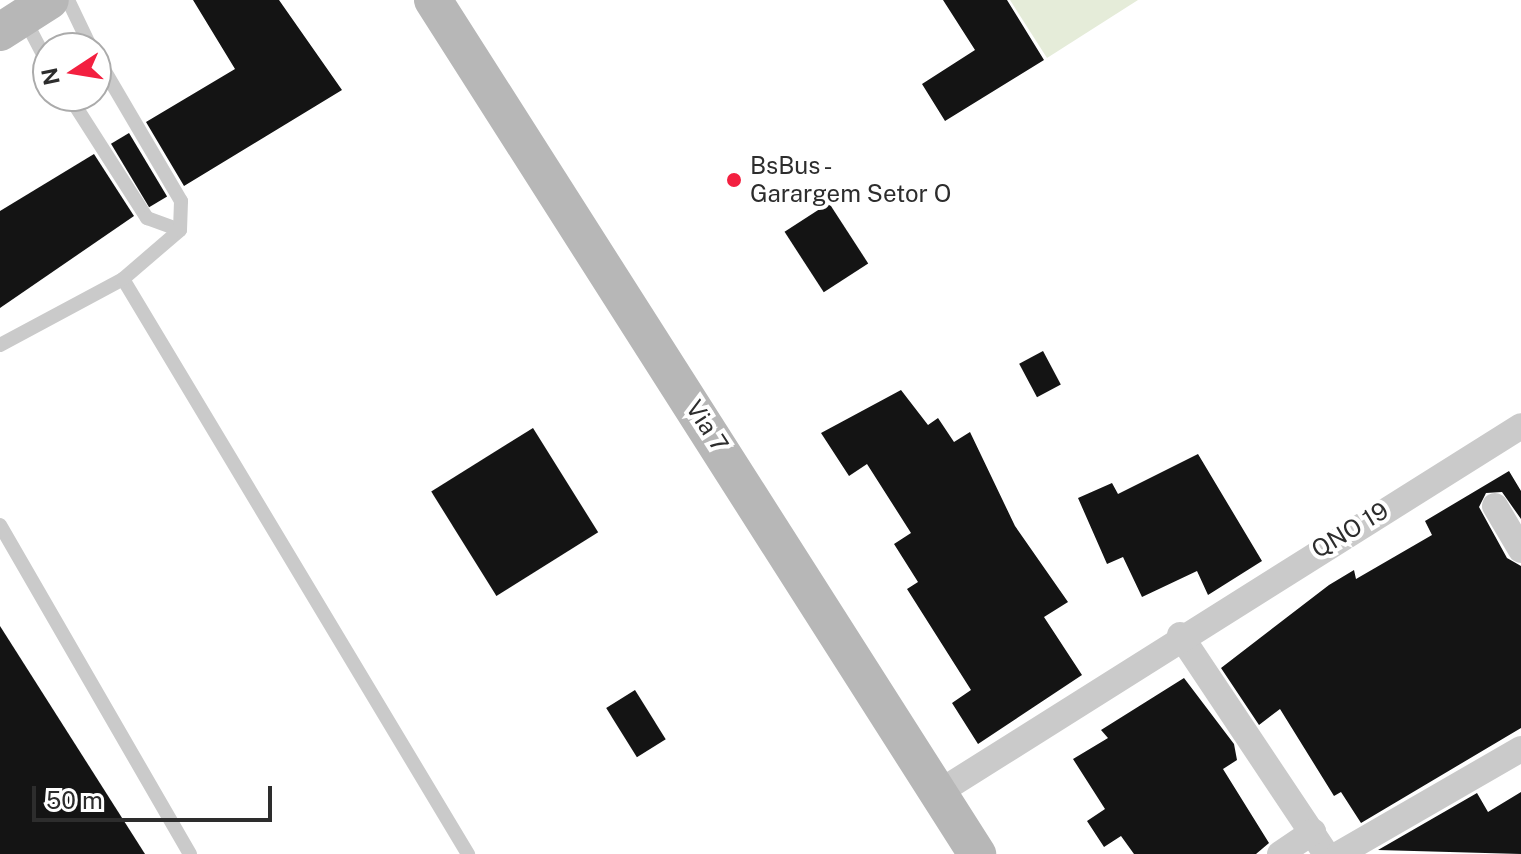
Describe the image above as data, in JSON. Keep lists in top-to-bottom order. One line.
{"streets":{"main road":["Via 7"],"street":["QNO 19"]},"crossings":[["Via 7","QNO 19"]],"places":["BsBus - Garargem Setor O"],"scale_bar":"50 m","north":"left"}
